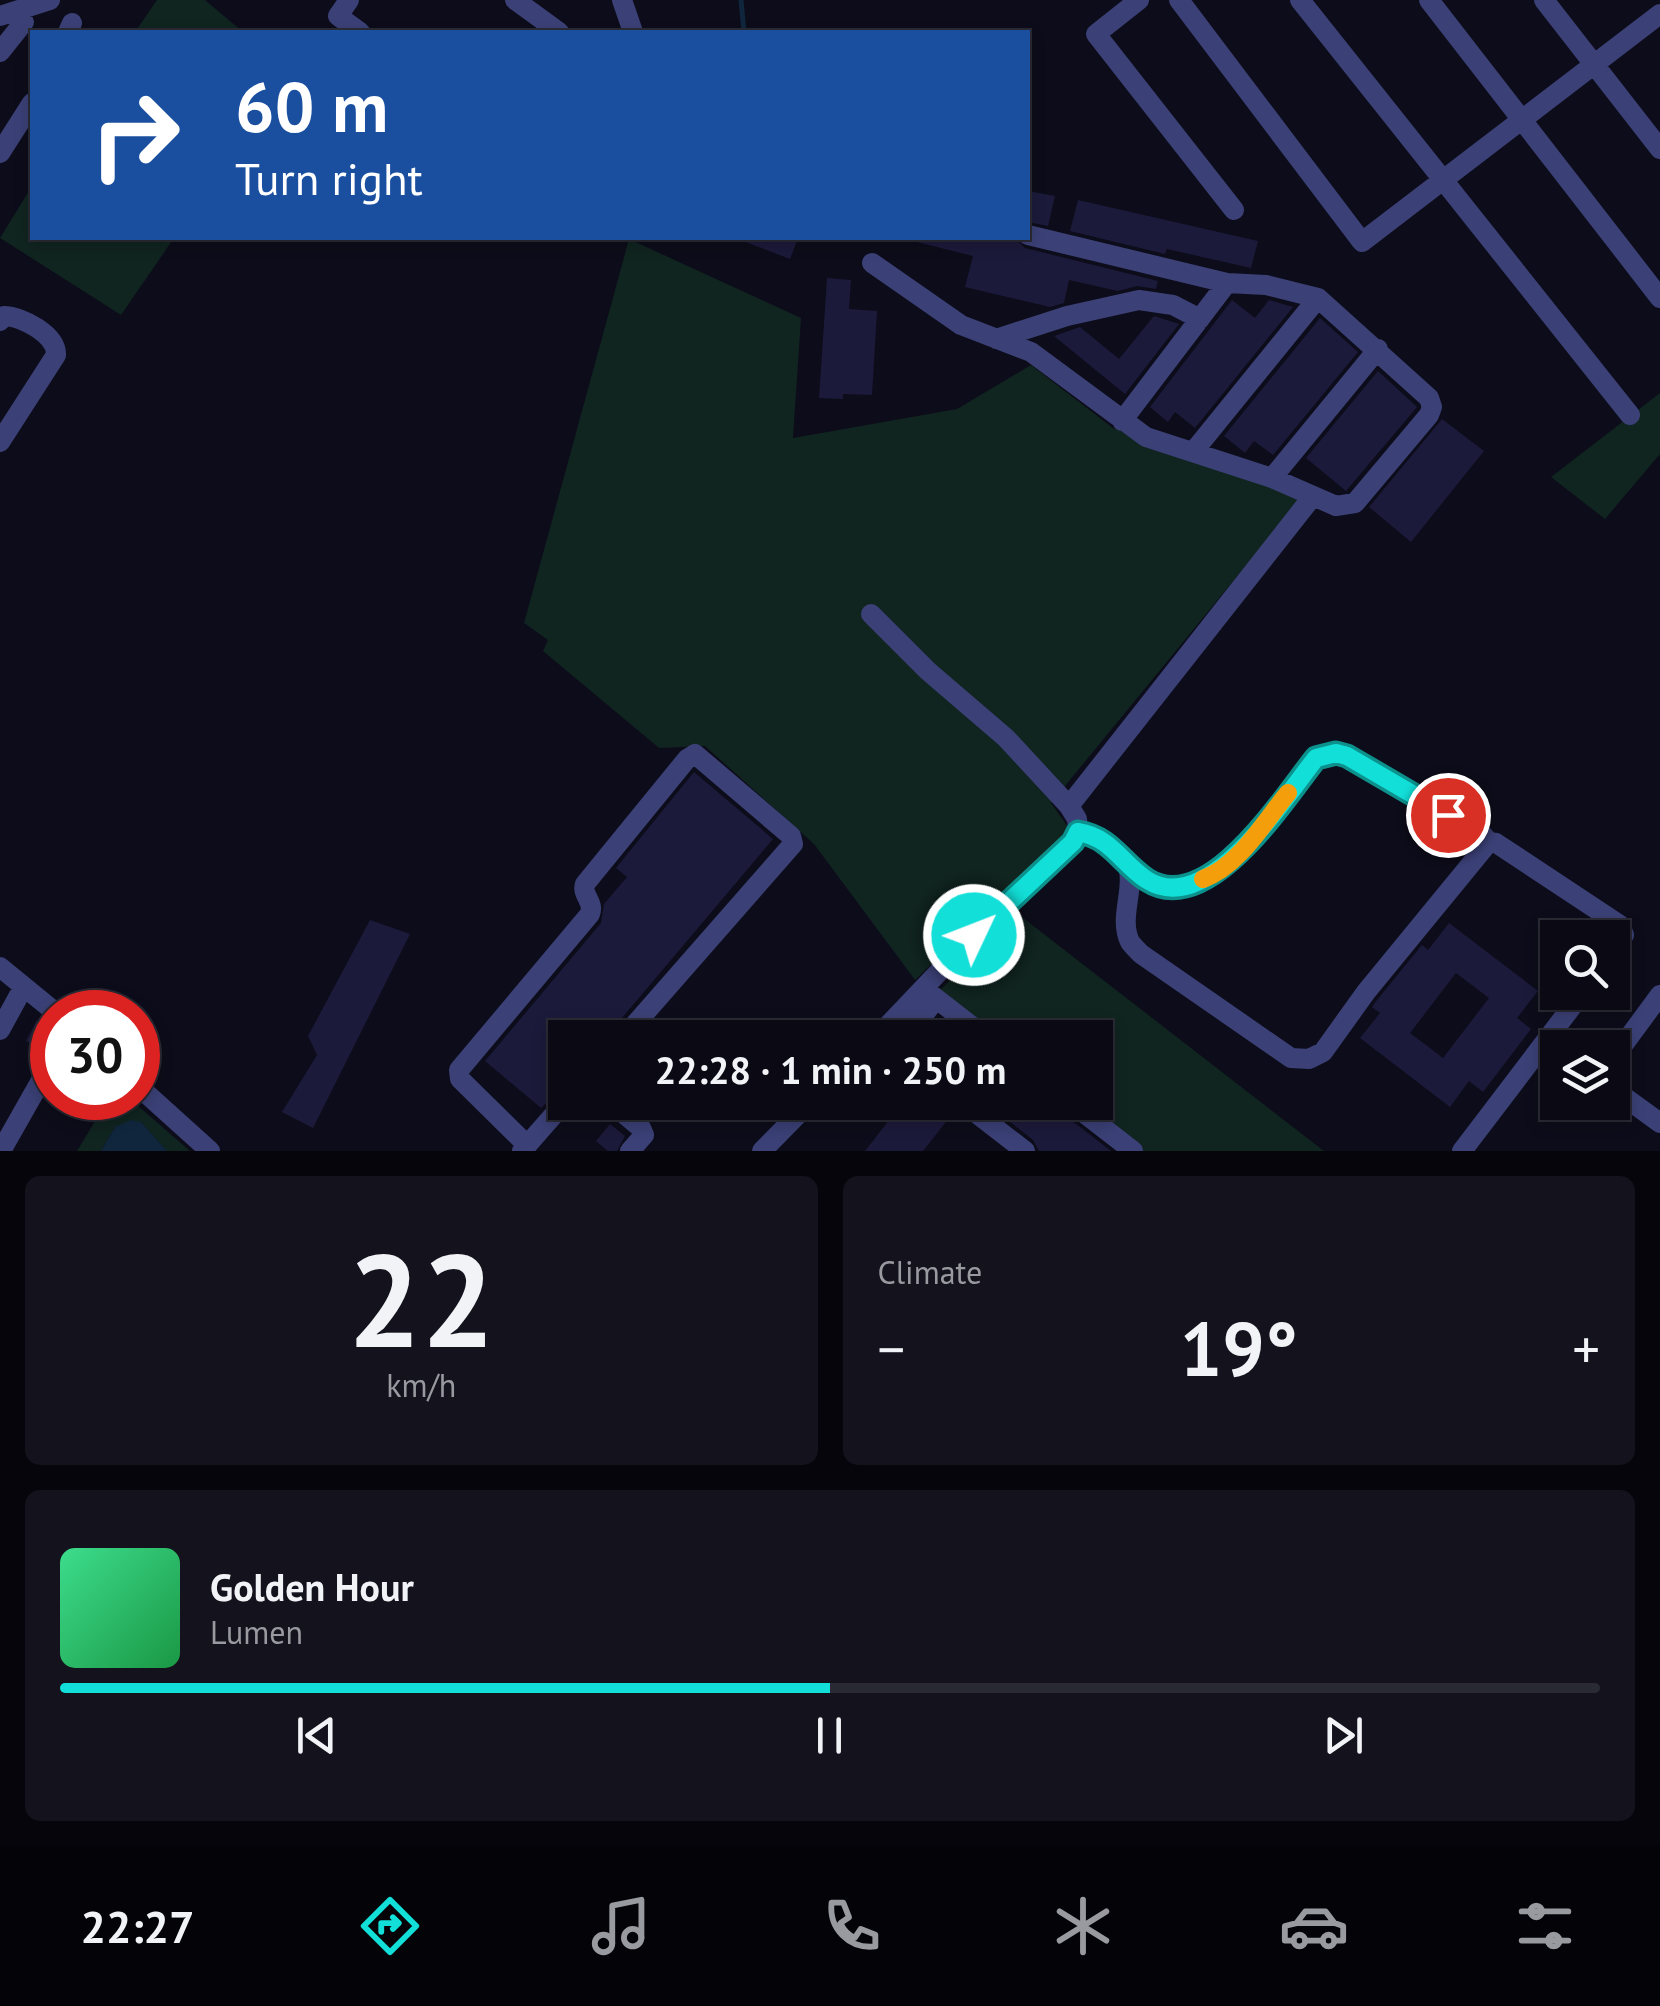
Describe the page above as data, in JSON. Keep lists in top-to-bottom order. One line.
{"page":{"turn":["60 m","Turn right"],"limit":"30","trip":"22:28 · 1 min · 250 m","tile":[["22","km/h"],"Climate"],"heat":["−","19°","+"],"song":["Golden Hour","Lumen"],"tabs":"22:27"}}
